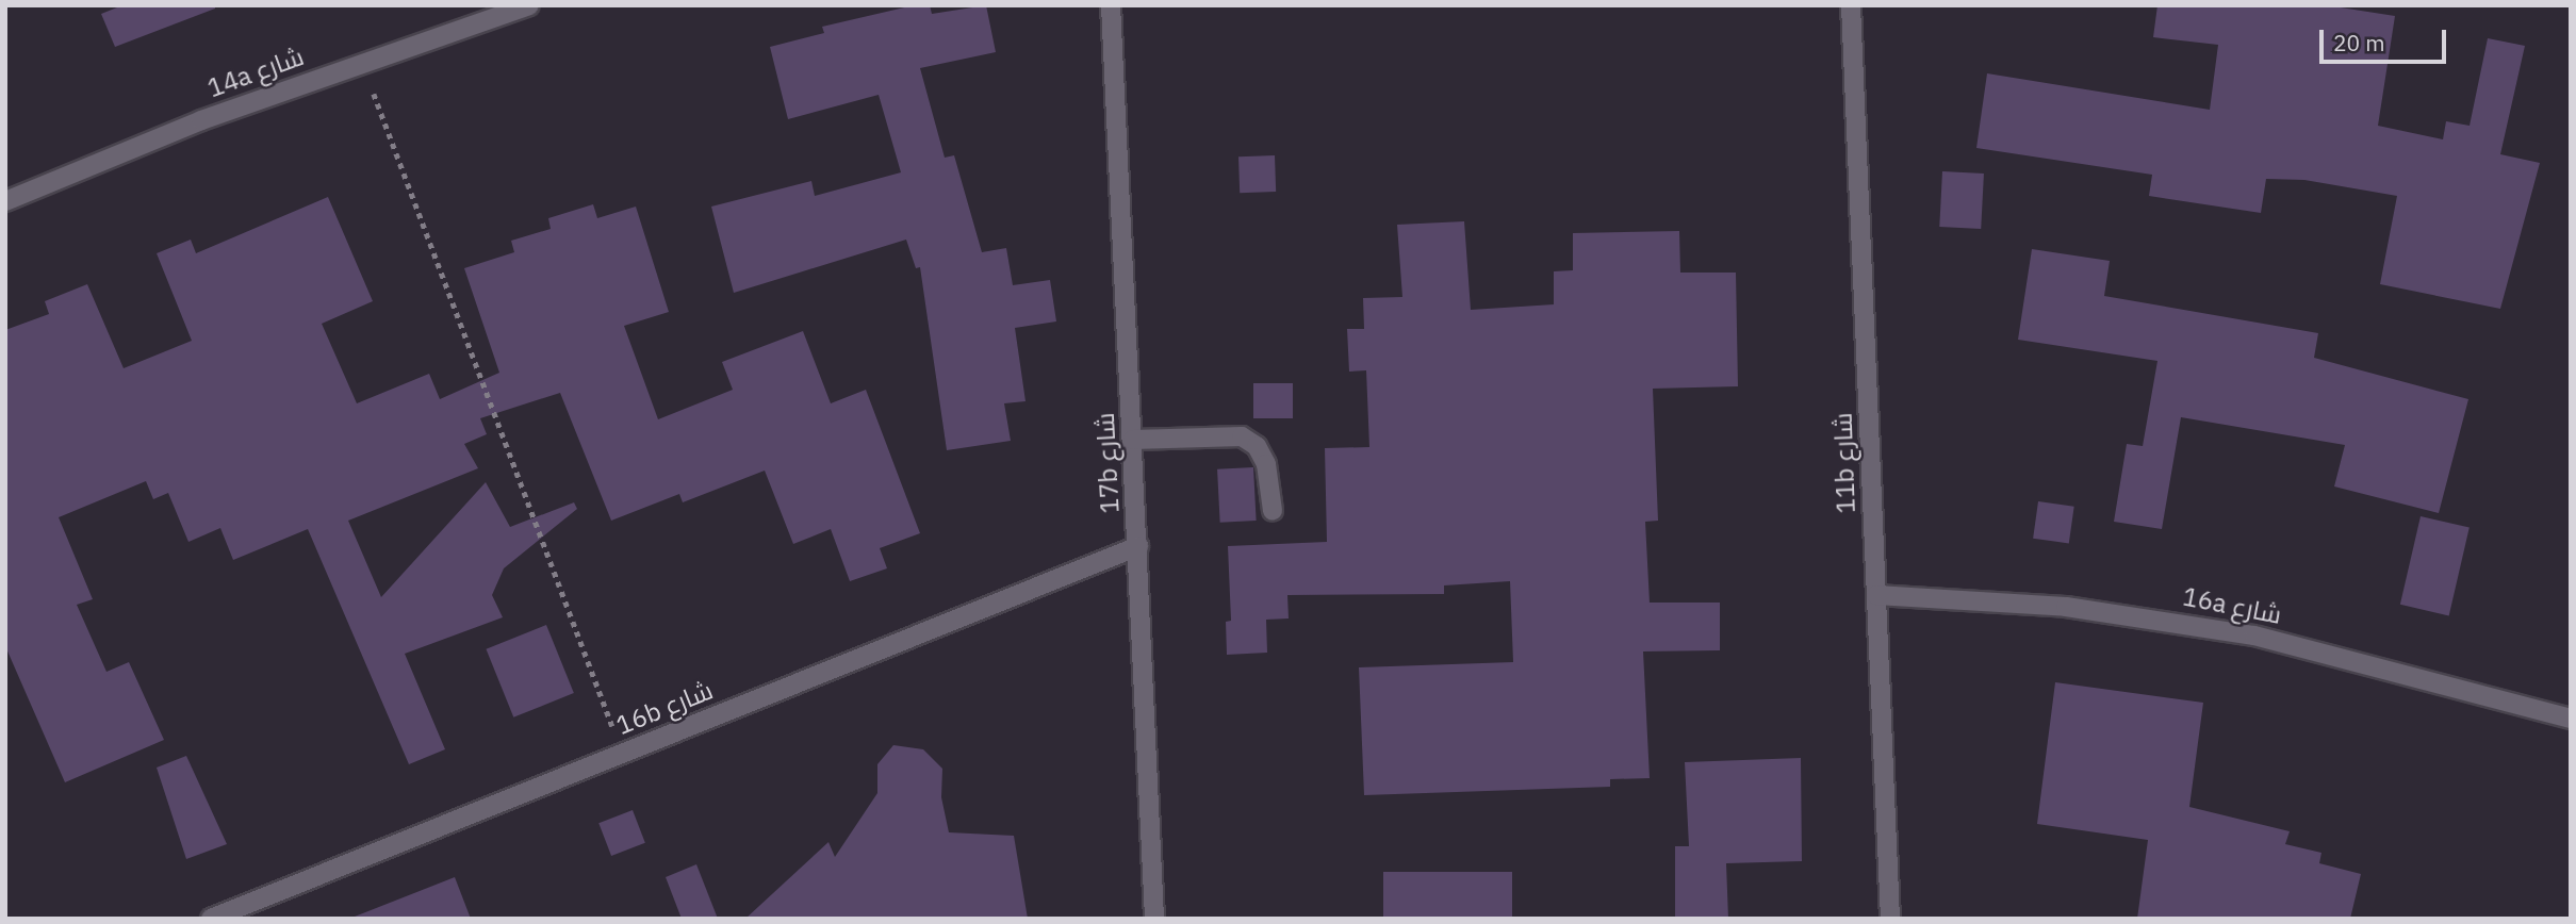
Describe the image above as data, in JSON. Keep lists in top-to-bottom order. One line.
{"streets":{"street":["14a شارع","17b شارع","11b شارع","16a شارع","16b شارع"]},"crossings":[["17b شارع","16b شارع"],["11b شارع","16a شارع"]],"scale_bar":"20 m"}
